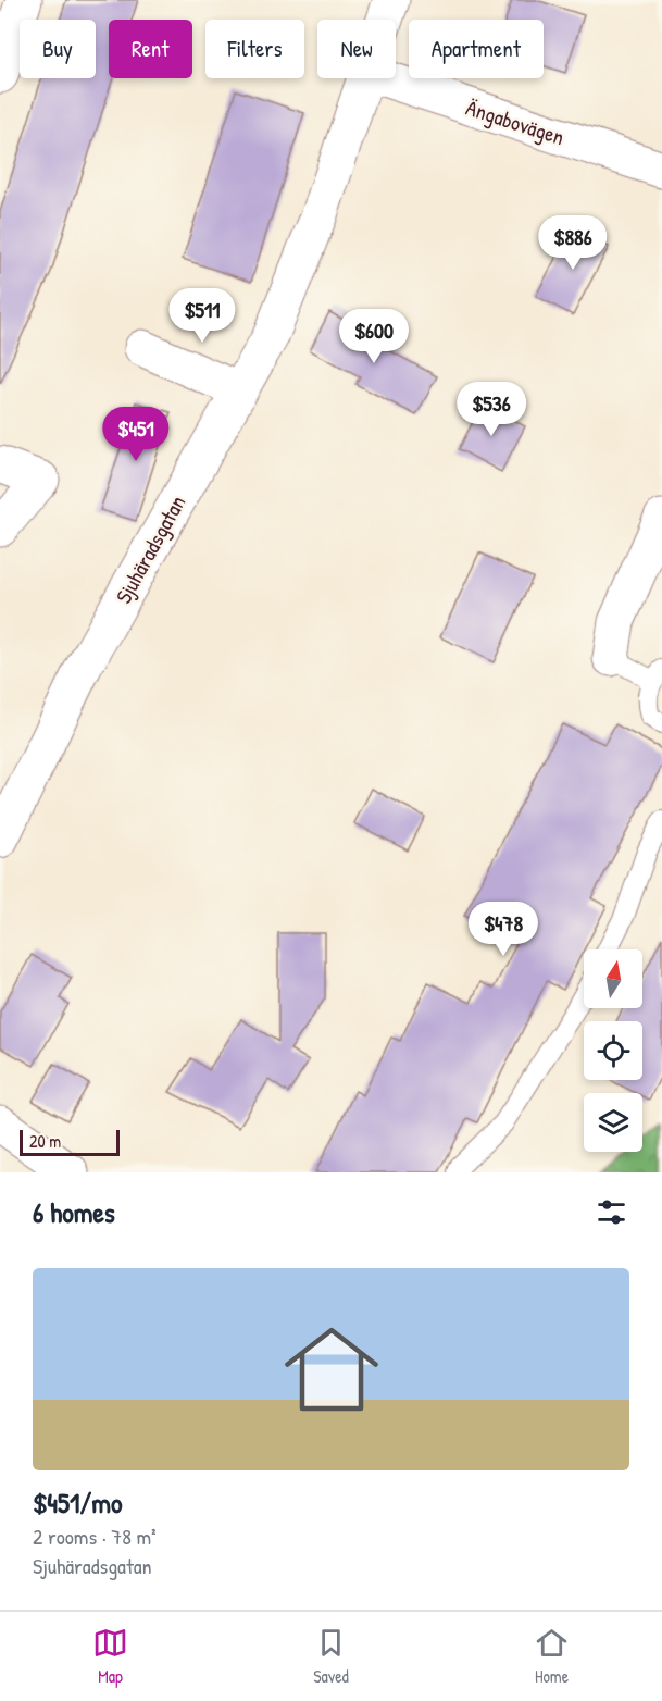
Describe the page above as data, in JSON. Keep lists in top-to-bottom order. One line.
{"streets":{"street":["Ängabovägen","Sjuhäradsgatan"]},"scale_bar":"20 m","north":"top","page":{"chip":["Buy","Rent","Filters","New","Apartment"],"price":["$886","$511","$600","$536","$451","$478"],"scale":"20 m","heading":"6 homes","list":[{"name":"$451/mo","note":"2 rooms · 78 m² · Sjuhäradsgatan"}],"tabs":["Map","Saved","Home"]}}
